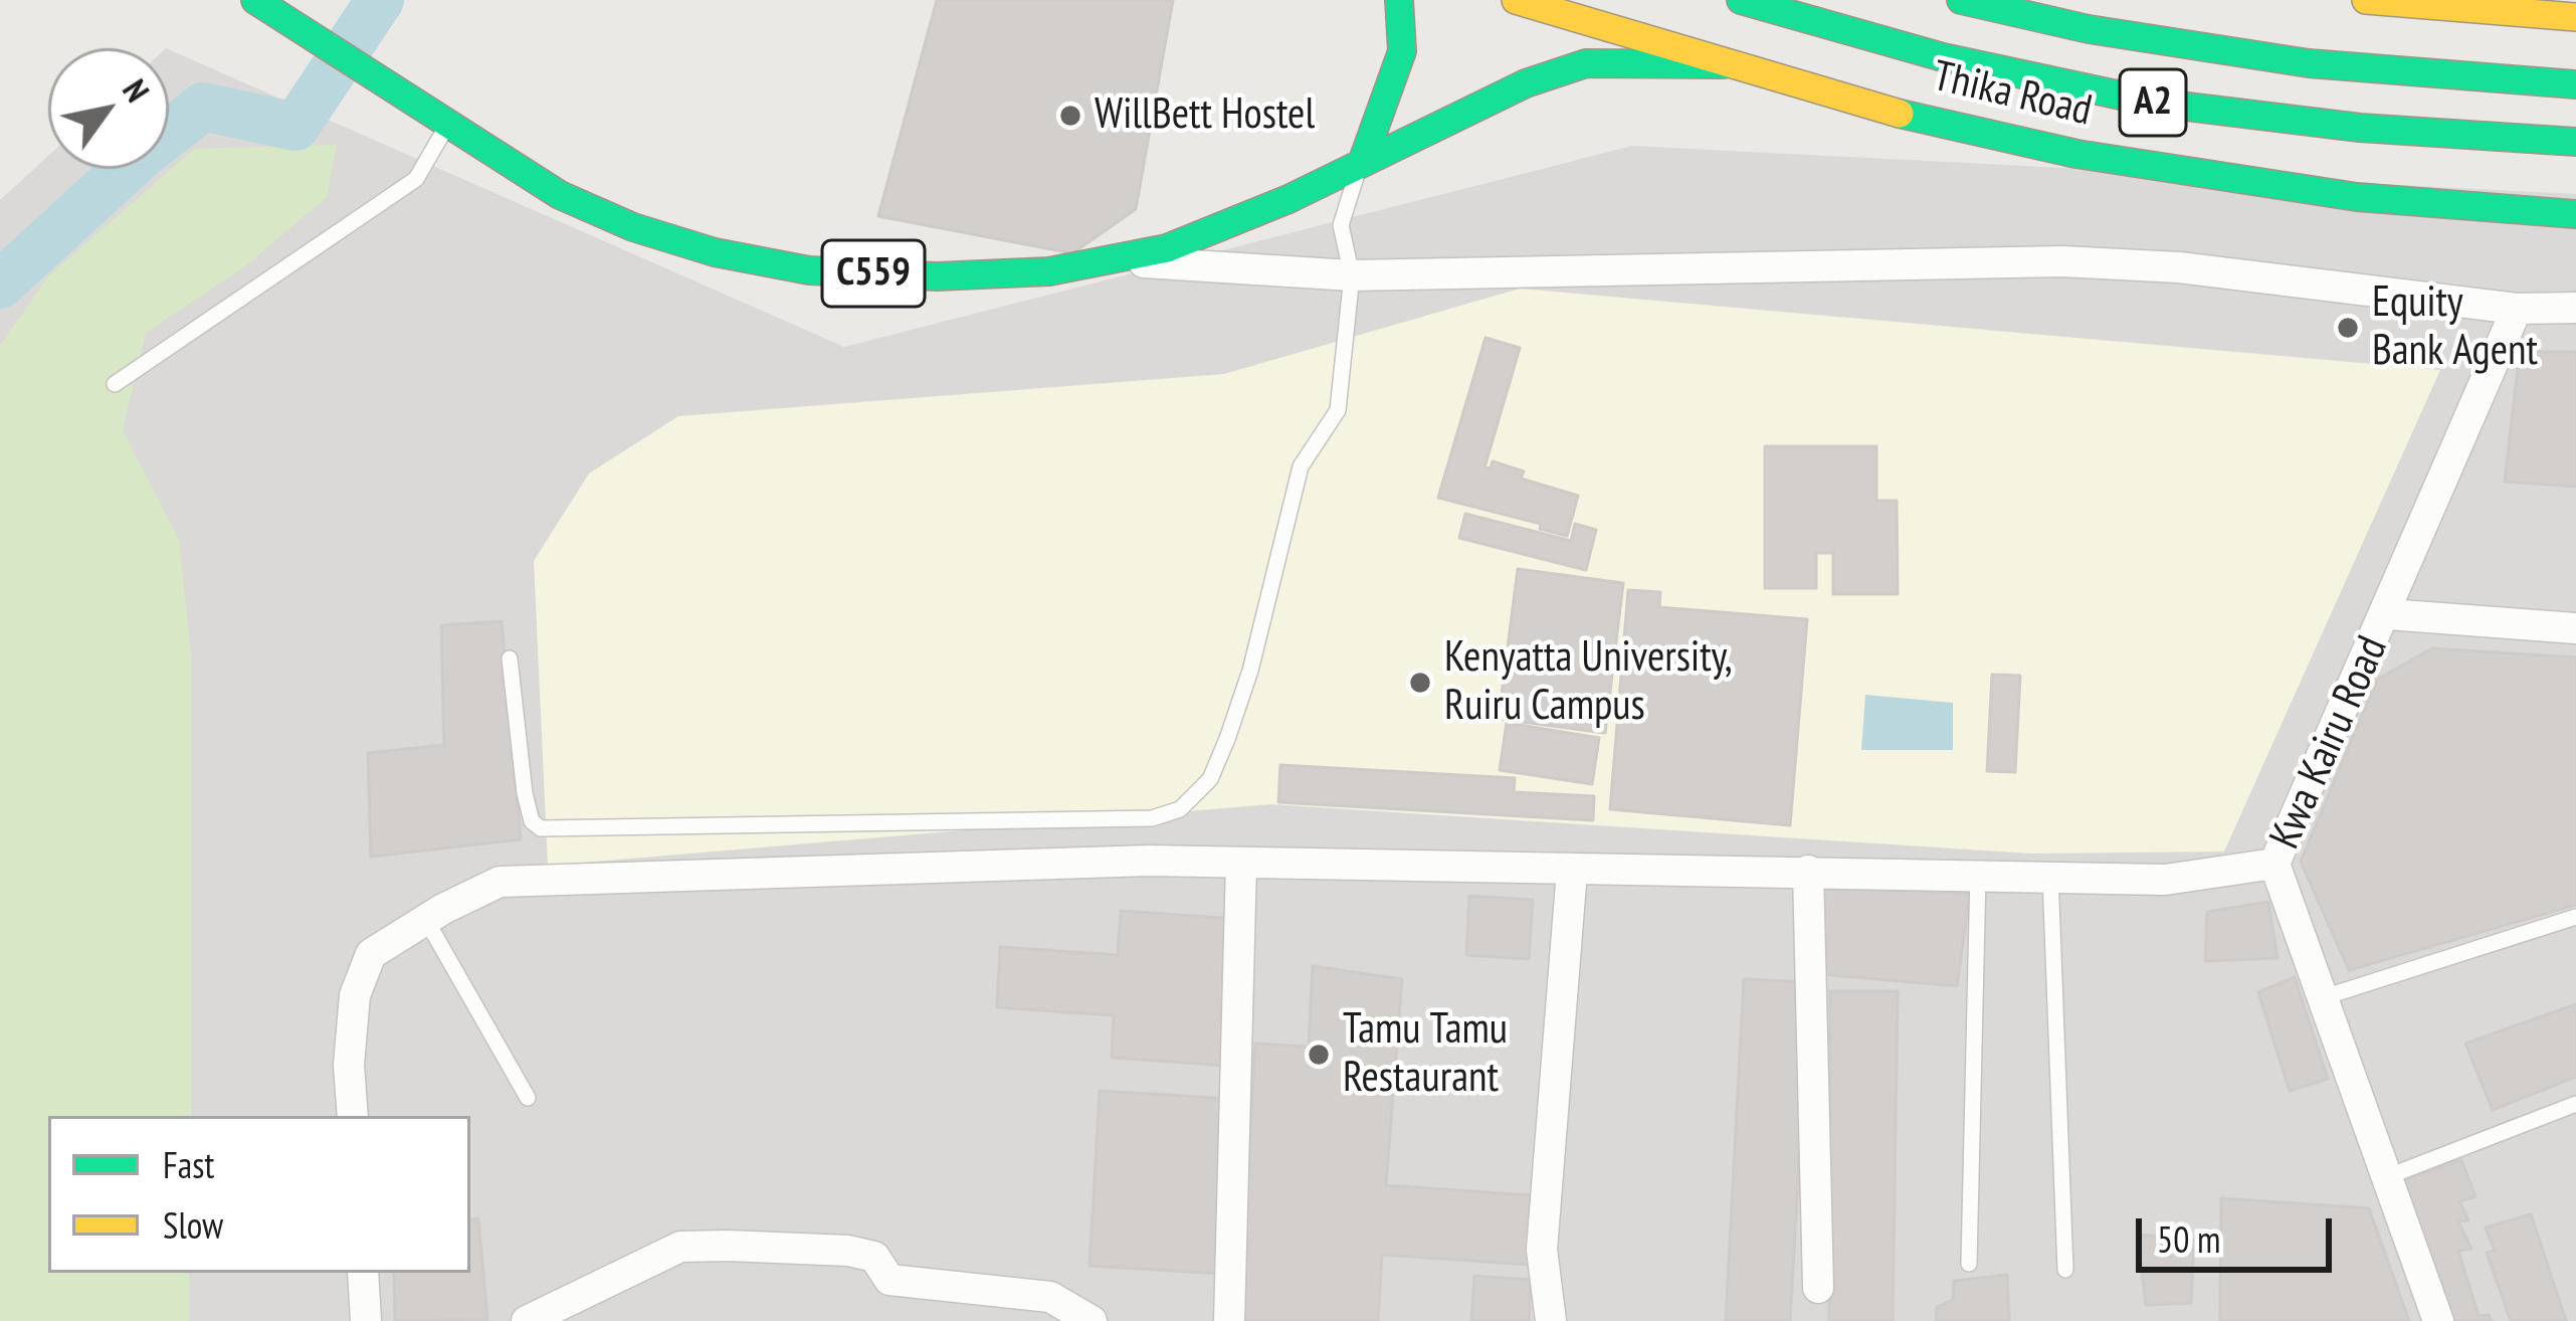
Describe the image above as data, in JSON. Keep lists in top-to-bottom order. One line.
{"streets":{"main road":["Thika Road","A2","C559"],"street":["Kwa Kairu Road"]},"places":["WillBett Hostel","Equity Bank Agent","Kenyatta University, Ruiru Campus","Tamu Tamu Restaurant"],"legend":["Fast","Slow"],"scale_bar":"50 m","north":"top right"}
